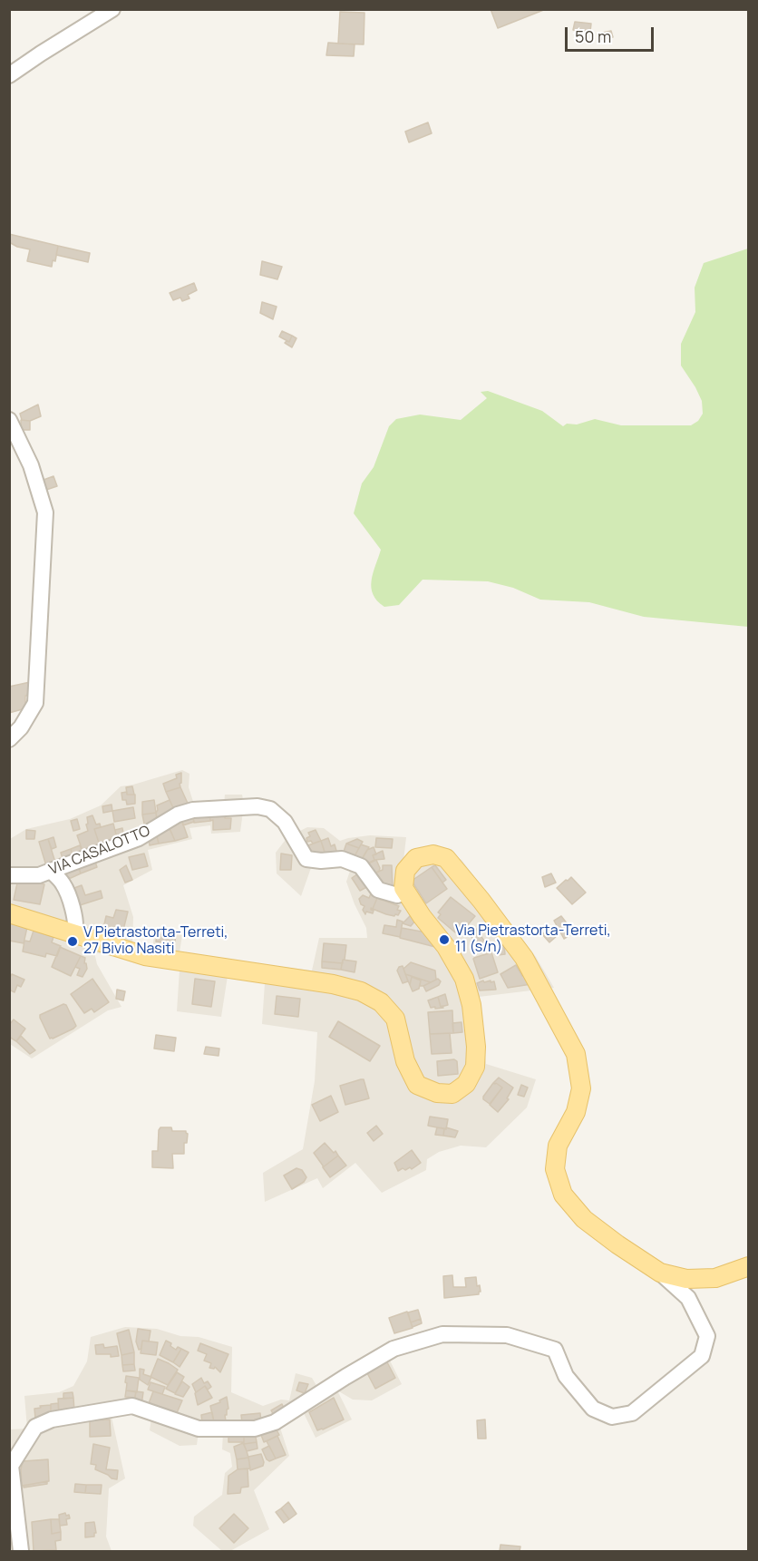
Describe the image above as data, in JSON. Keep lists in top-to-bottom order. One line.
{"streets":{"street":["VIA CASALOTTO"]},"places":["Via Pietrastorta-Terreti, 11 (s/n)","V Pietrastorta-Terreti, 27 Bivio Nasiti"],"scale_bar":"50 m"}
